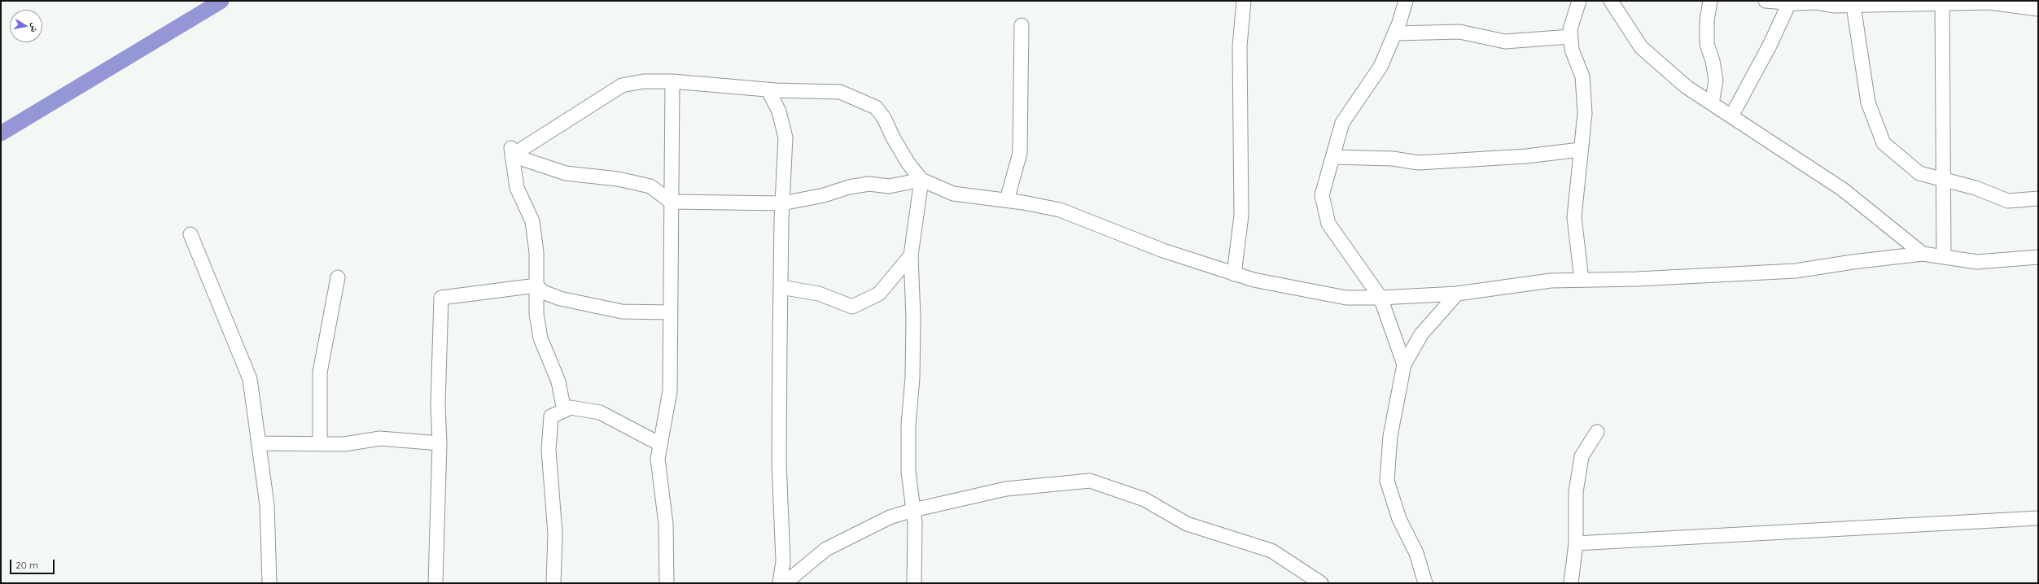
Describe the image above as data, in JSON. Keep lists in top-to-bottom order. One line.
{"scale_bar":"20 m","north":"right"}
